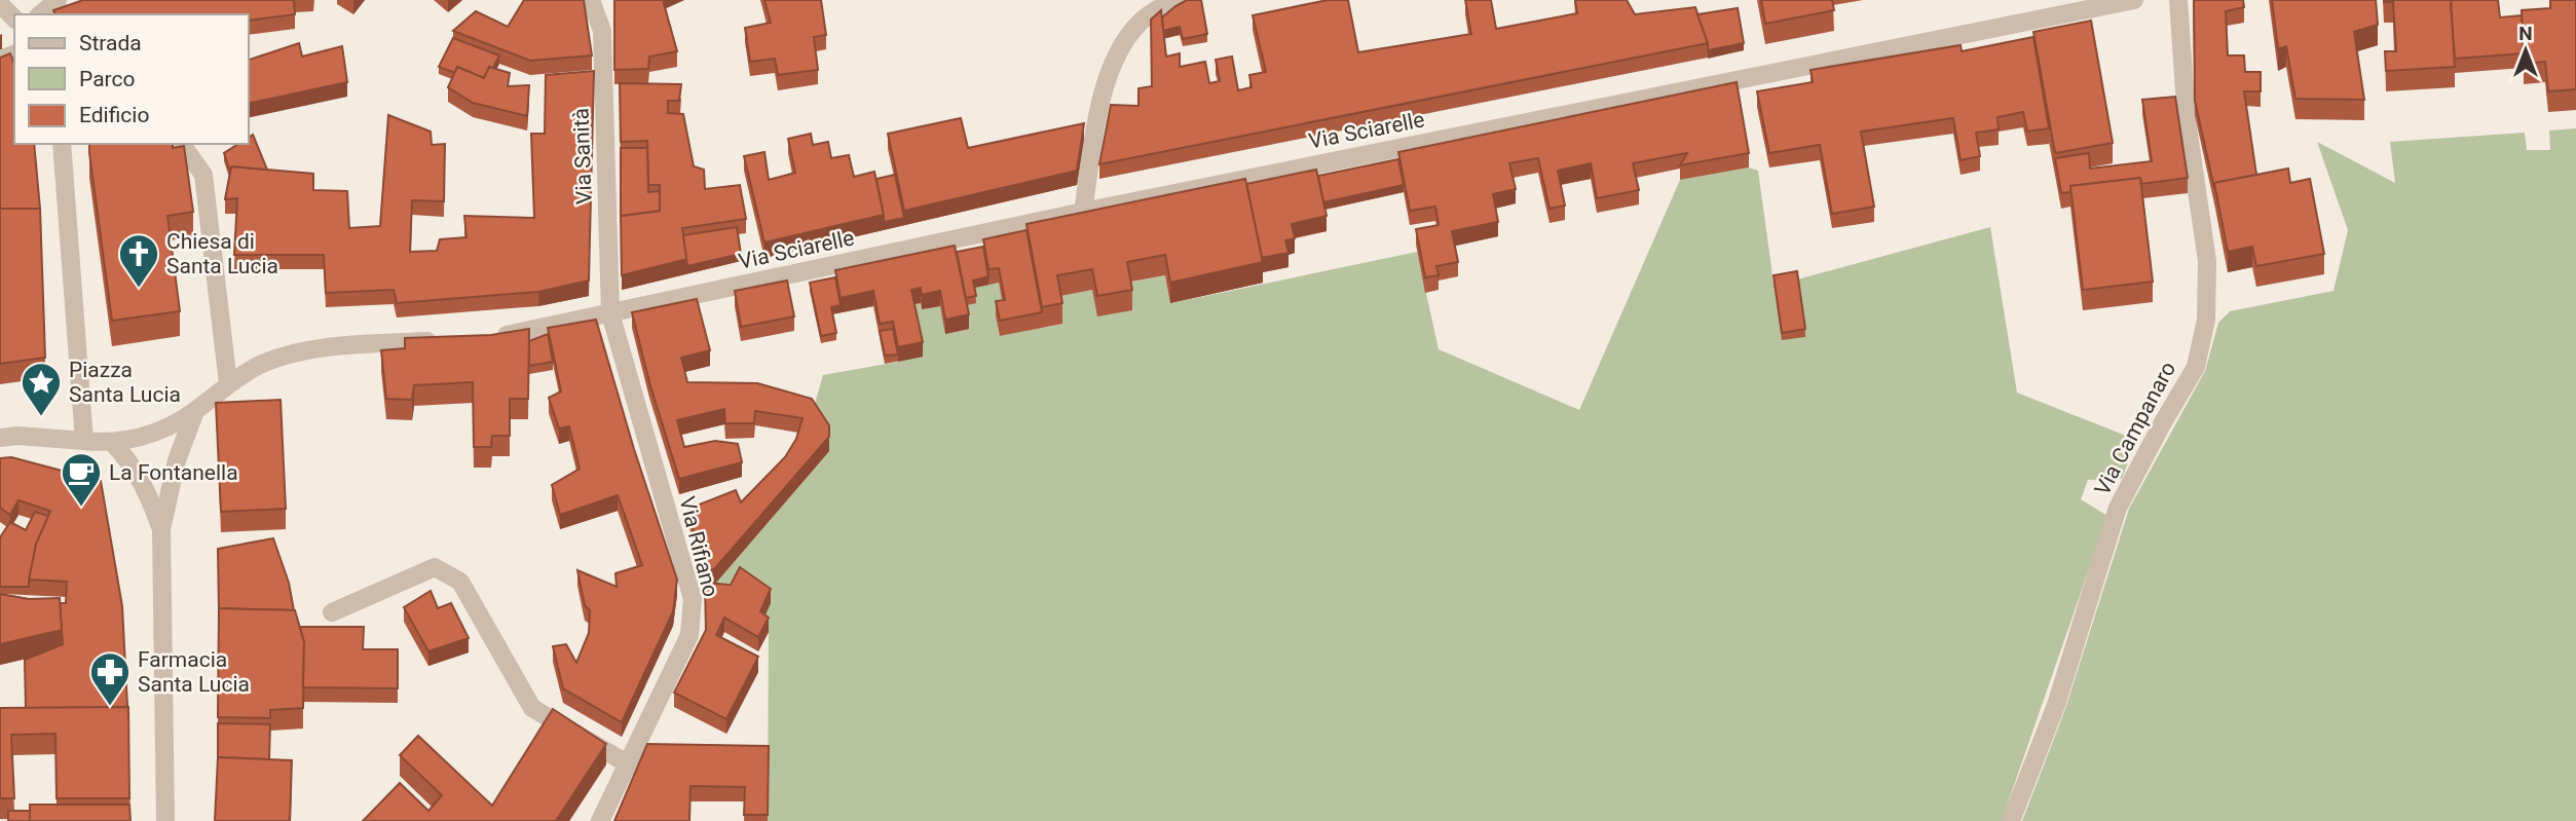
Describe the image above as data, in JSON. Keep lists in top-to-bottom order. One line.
{"streets":{"street":["Via Sciarelle","Via Sanità","Via Campanaro","Via Rifiano"]},"crossings":[["Via Sciarelle","Via Sanità"],["Via Sciarelle","Via Rifiano"],["Via Sanità","Via Rifiano"]],"places":{"church":["Chiesa di Santa Lucia"],"place":["Piazza Santa Lucia"],"cafe":["La Fontanella"],"pharmacy":["Farmacia Santa Lucia"]},"legend":["Strada","Parco","Edificio"],"north":"top"}
